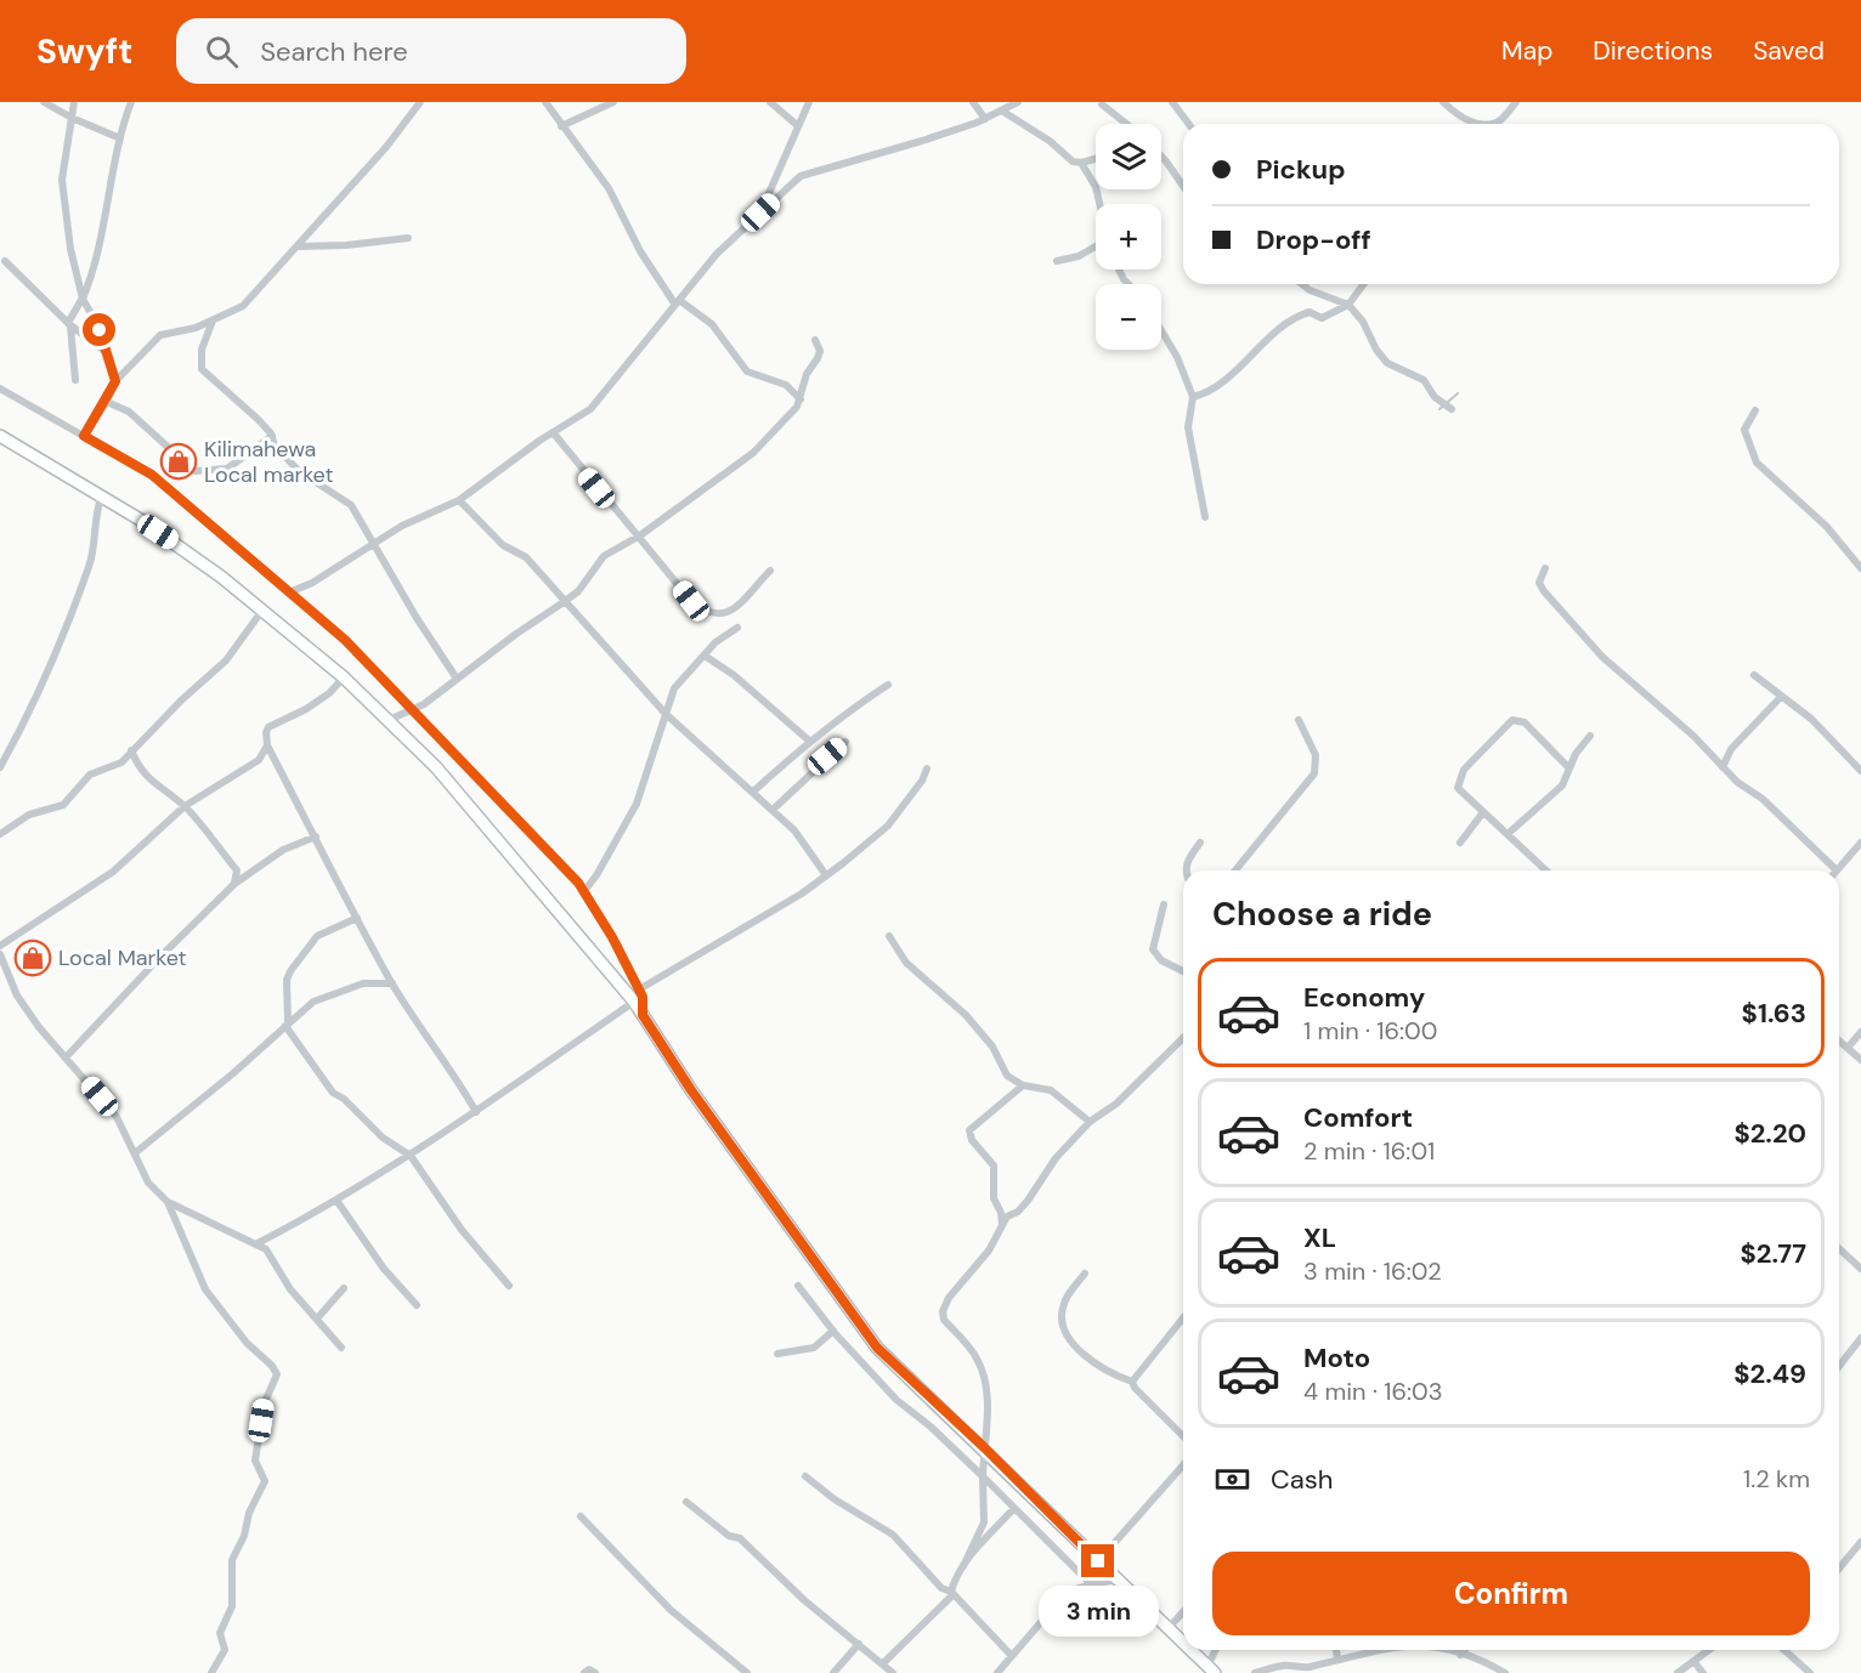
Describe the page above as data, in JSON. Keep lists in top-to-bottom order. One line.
{"places":{"shop":["Kilimahewa Local market","Local Market"]},"page":{"header":"Swyft","search":"Search here","nav":["Map","Directions","Saved"],"map_buttons":["+","−"],"banner":["Pickup","Drop-off"],"heading":"Choose a ride","list":[{"name":"Economy","note":"1 min · 16:00","value":"$1.63"},{"name":"Comfort","note":"2 min · 16:01","value":"$2.20"},{"name":"XL","note":"3 min · 16:02","value":"$2.77"},{"name":"Moto","note":"4 min · 16:03","value":"$2.49"}],"pay":["Cash","1.2 km"],"buttons":"Confirm","bubble":"3 min"}}
